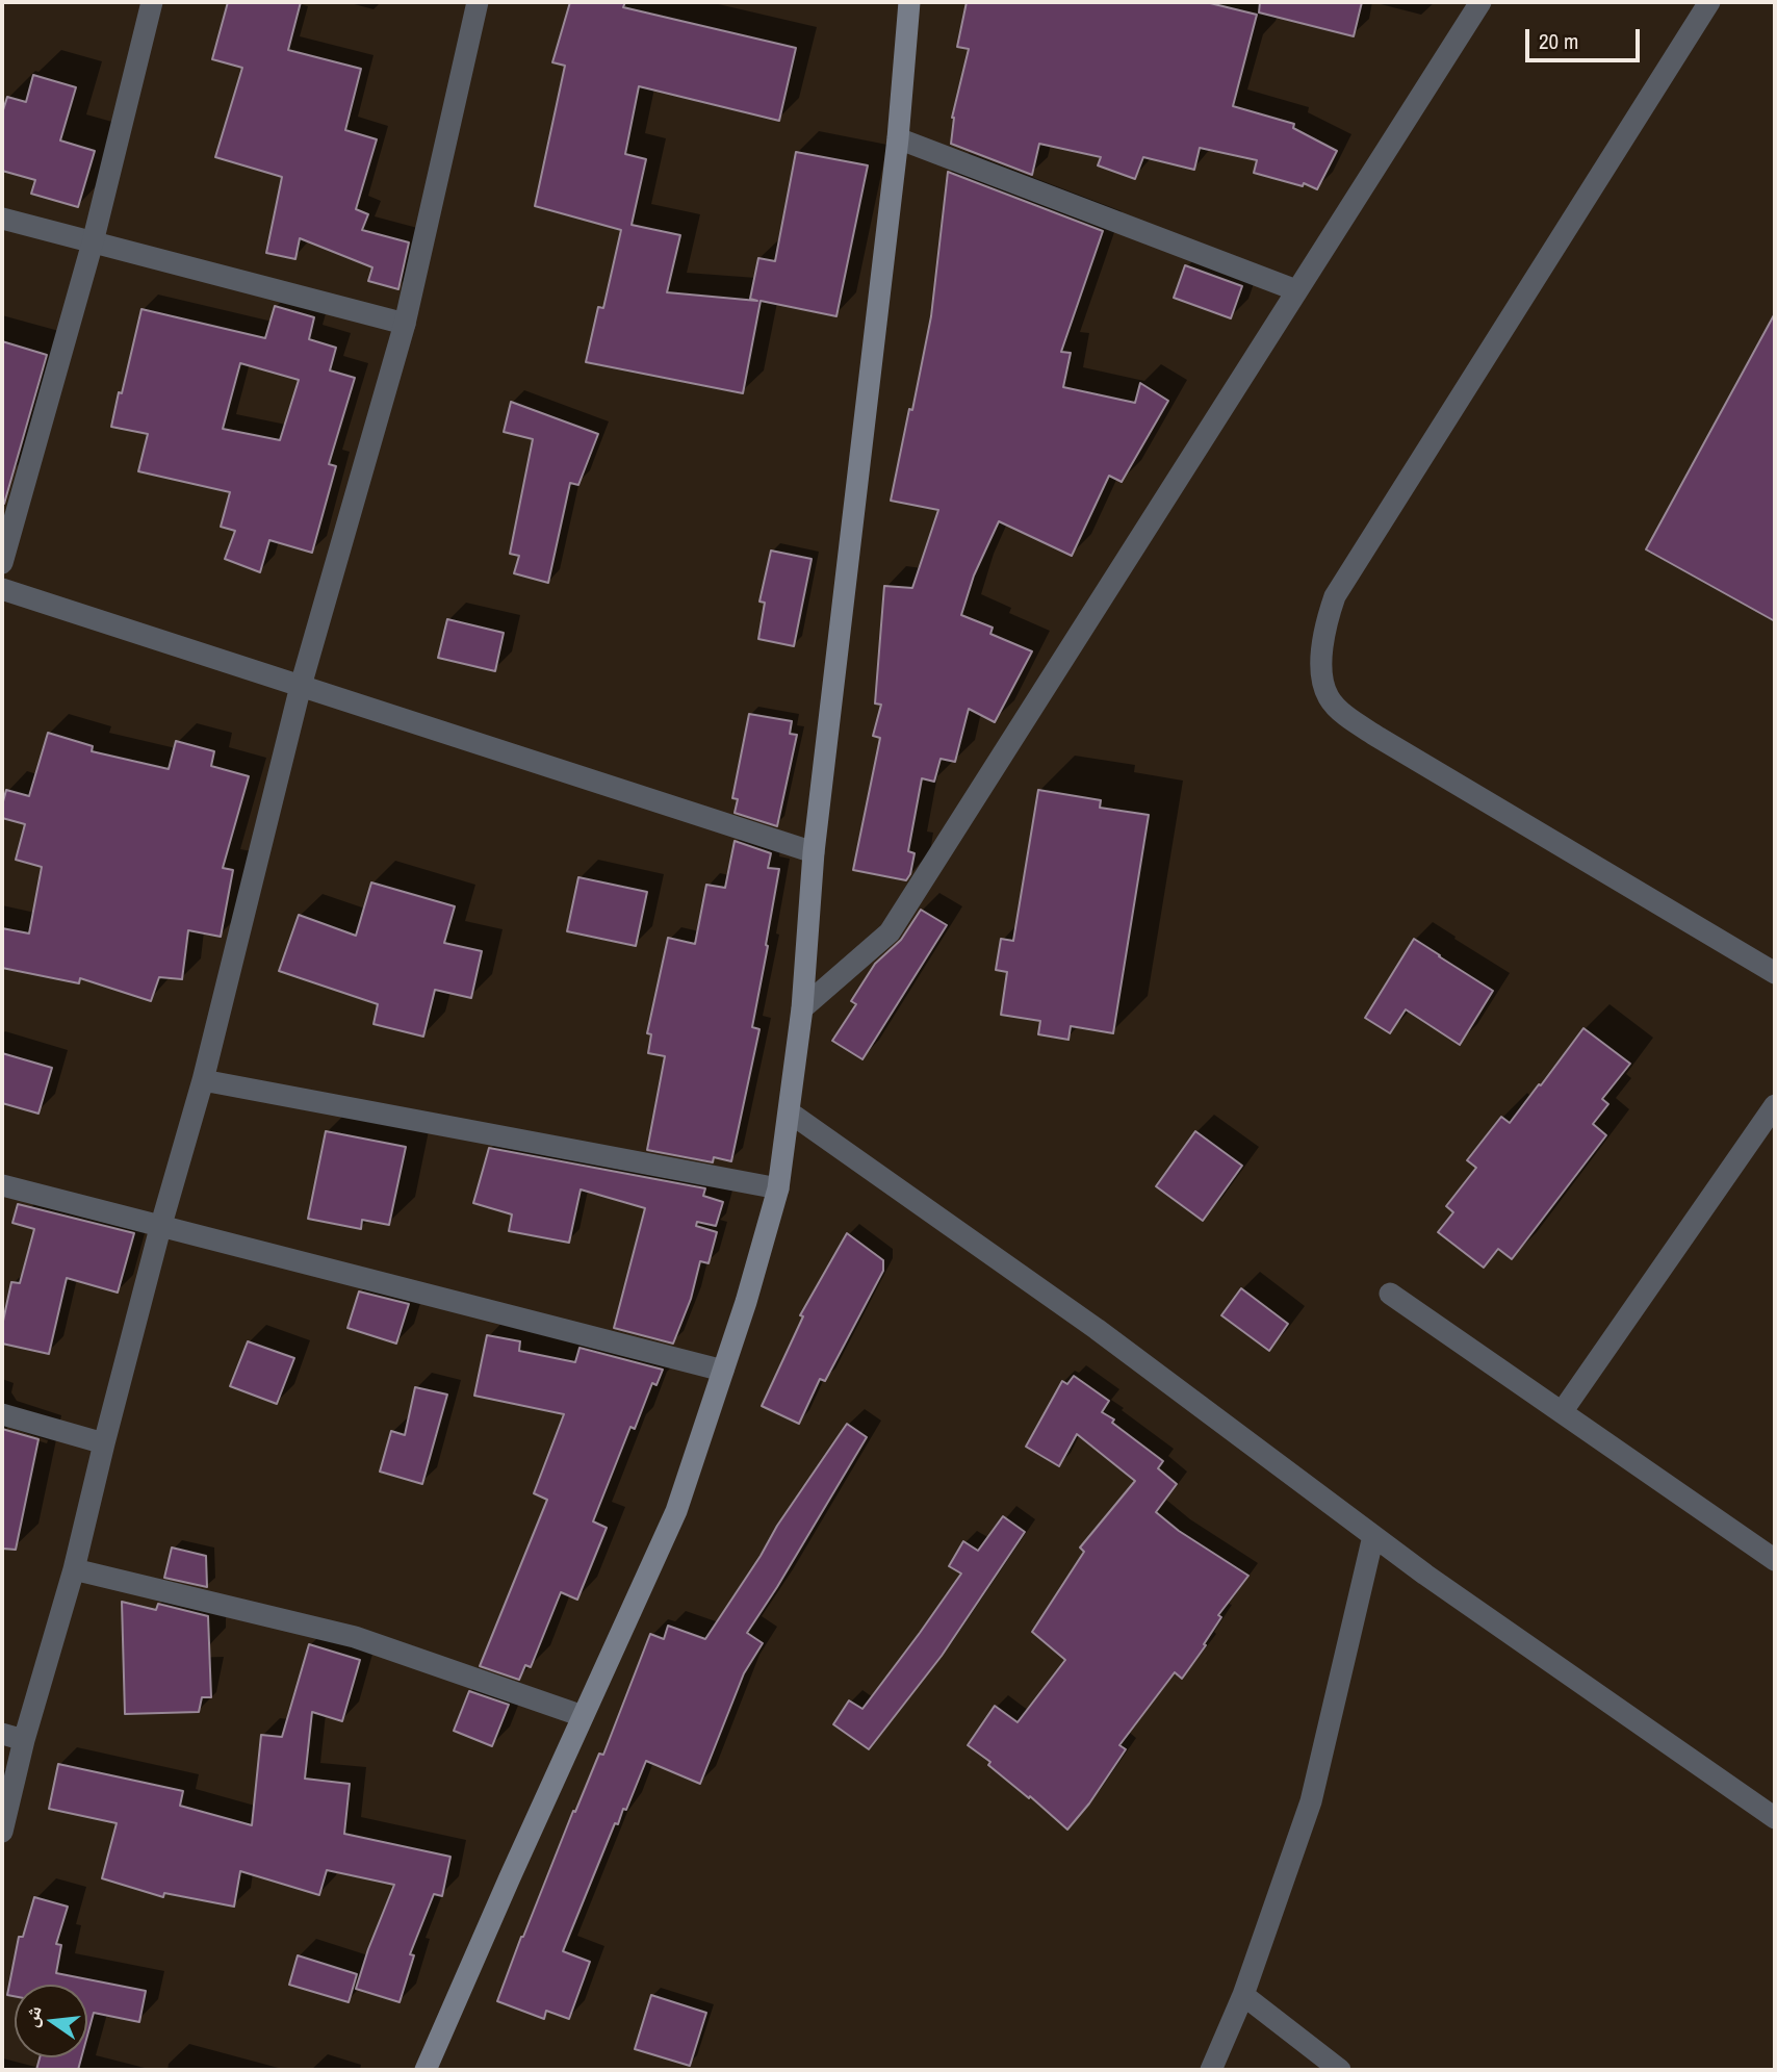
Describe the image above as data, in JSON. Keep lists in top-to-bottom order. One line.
{"scale_bar":"20 m","north":"left"}
